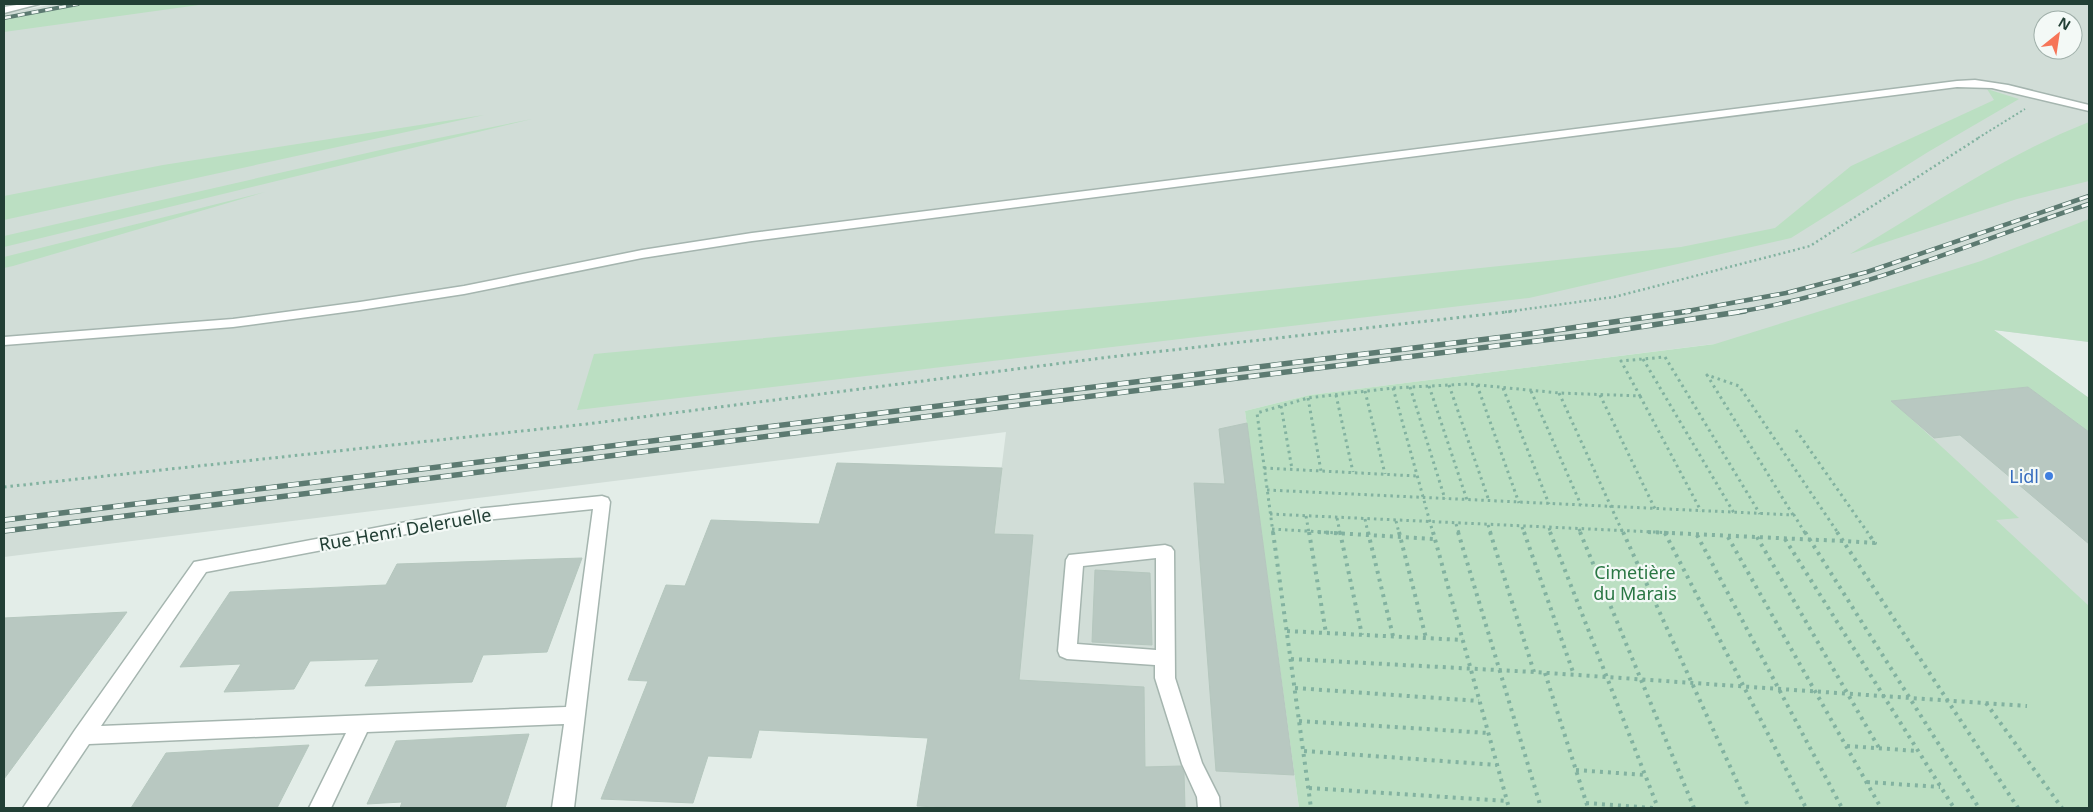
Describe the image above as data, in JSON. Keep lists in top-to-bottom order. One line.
{"streets":{"street":["Rue Henri Deleruelle"]},"parks":["Cimetière du Marais"],"places":["Lidl"],"north":"top right"}
